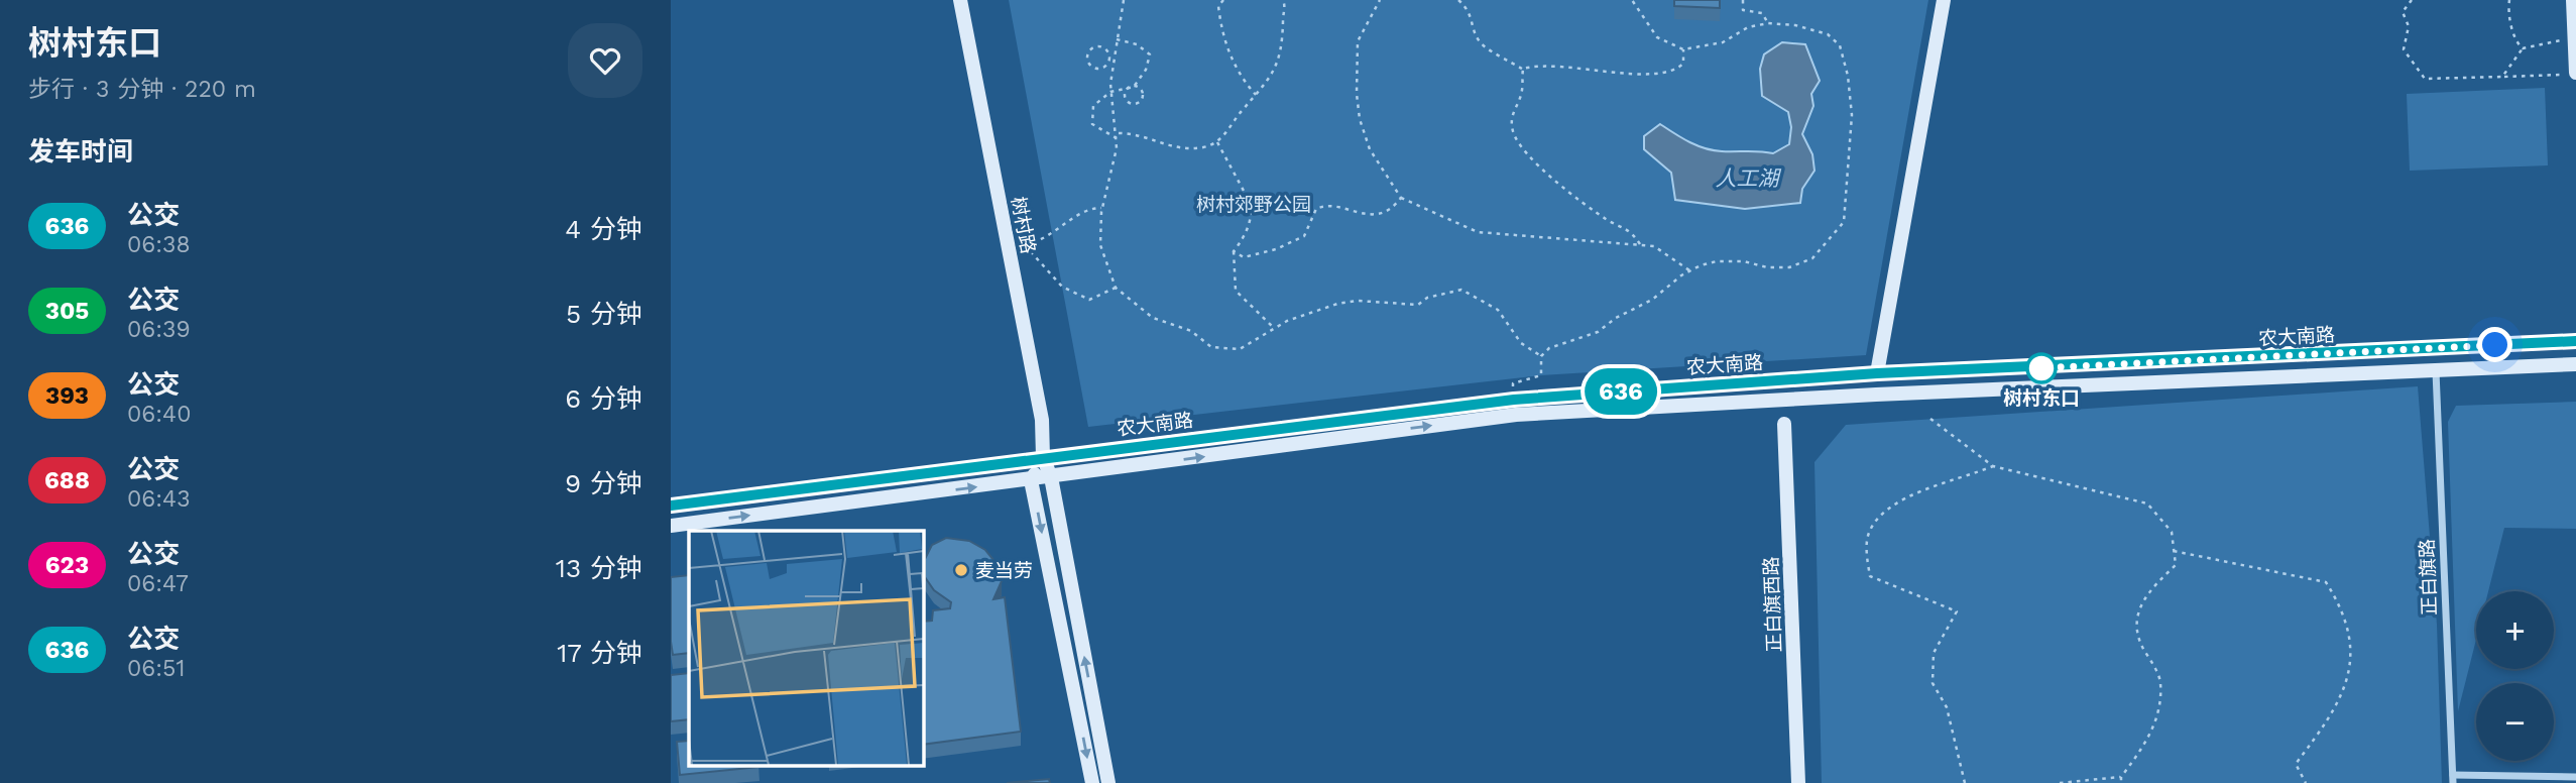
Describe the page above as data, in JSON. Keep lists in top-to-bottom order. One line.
{"streets":{"main road":["树村路","农大南路","正白旗西路"],"street":["正白旗路"]},"crossings":[["树村路","农大南路"],["农大南路","正白旗路"]],"water":["人工湖"],"parks":["树村郊野公园"],"places":["树村东口","麦当劳"],"lines":["bus line 636"],"page":{"heading":[["树村东口","步行 · 3 分钟 · 220 m"],"发车时间"],"on_map":"636","list":[{"mark":"636","name":"公交","note":"06:38","value":"4 分钟"},{"mark":"305","name":"公交","note":"06:39","value":"5 分钟"},{"mark":"393","name":"公交","note":"06:40","value":"6 分钟"},{"mark":"688","name":"公交","note":"06:43","value":"9 分钟"},{"mark":"623","name":"公交","note":"06:47","value":"13 分钟"},{"mark":"636","name":"公交","note":"06:51","value":"17 分钟"}],"map_buttons":["+","−"]}}
